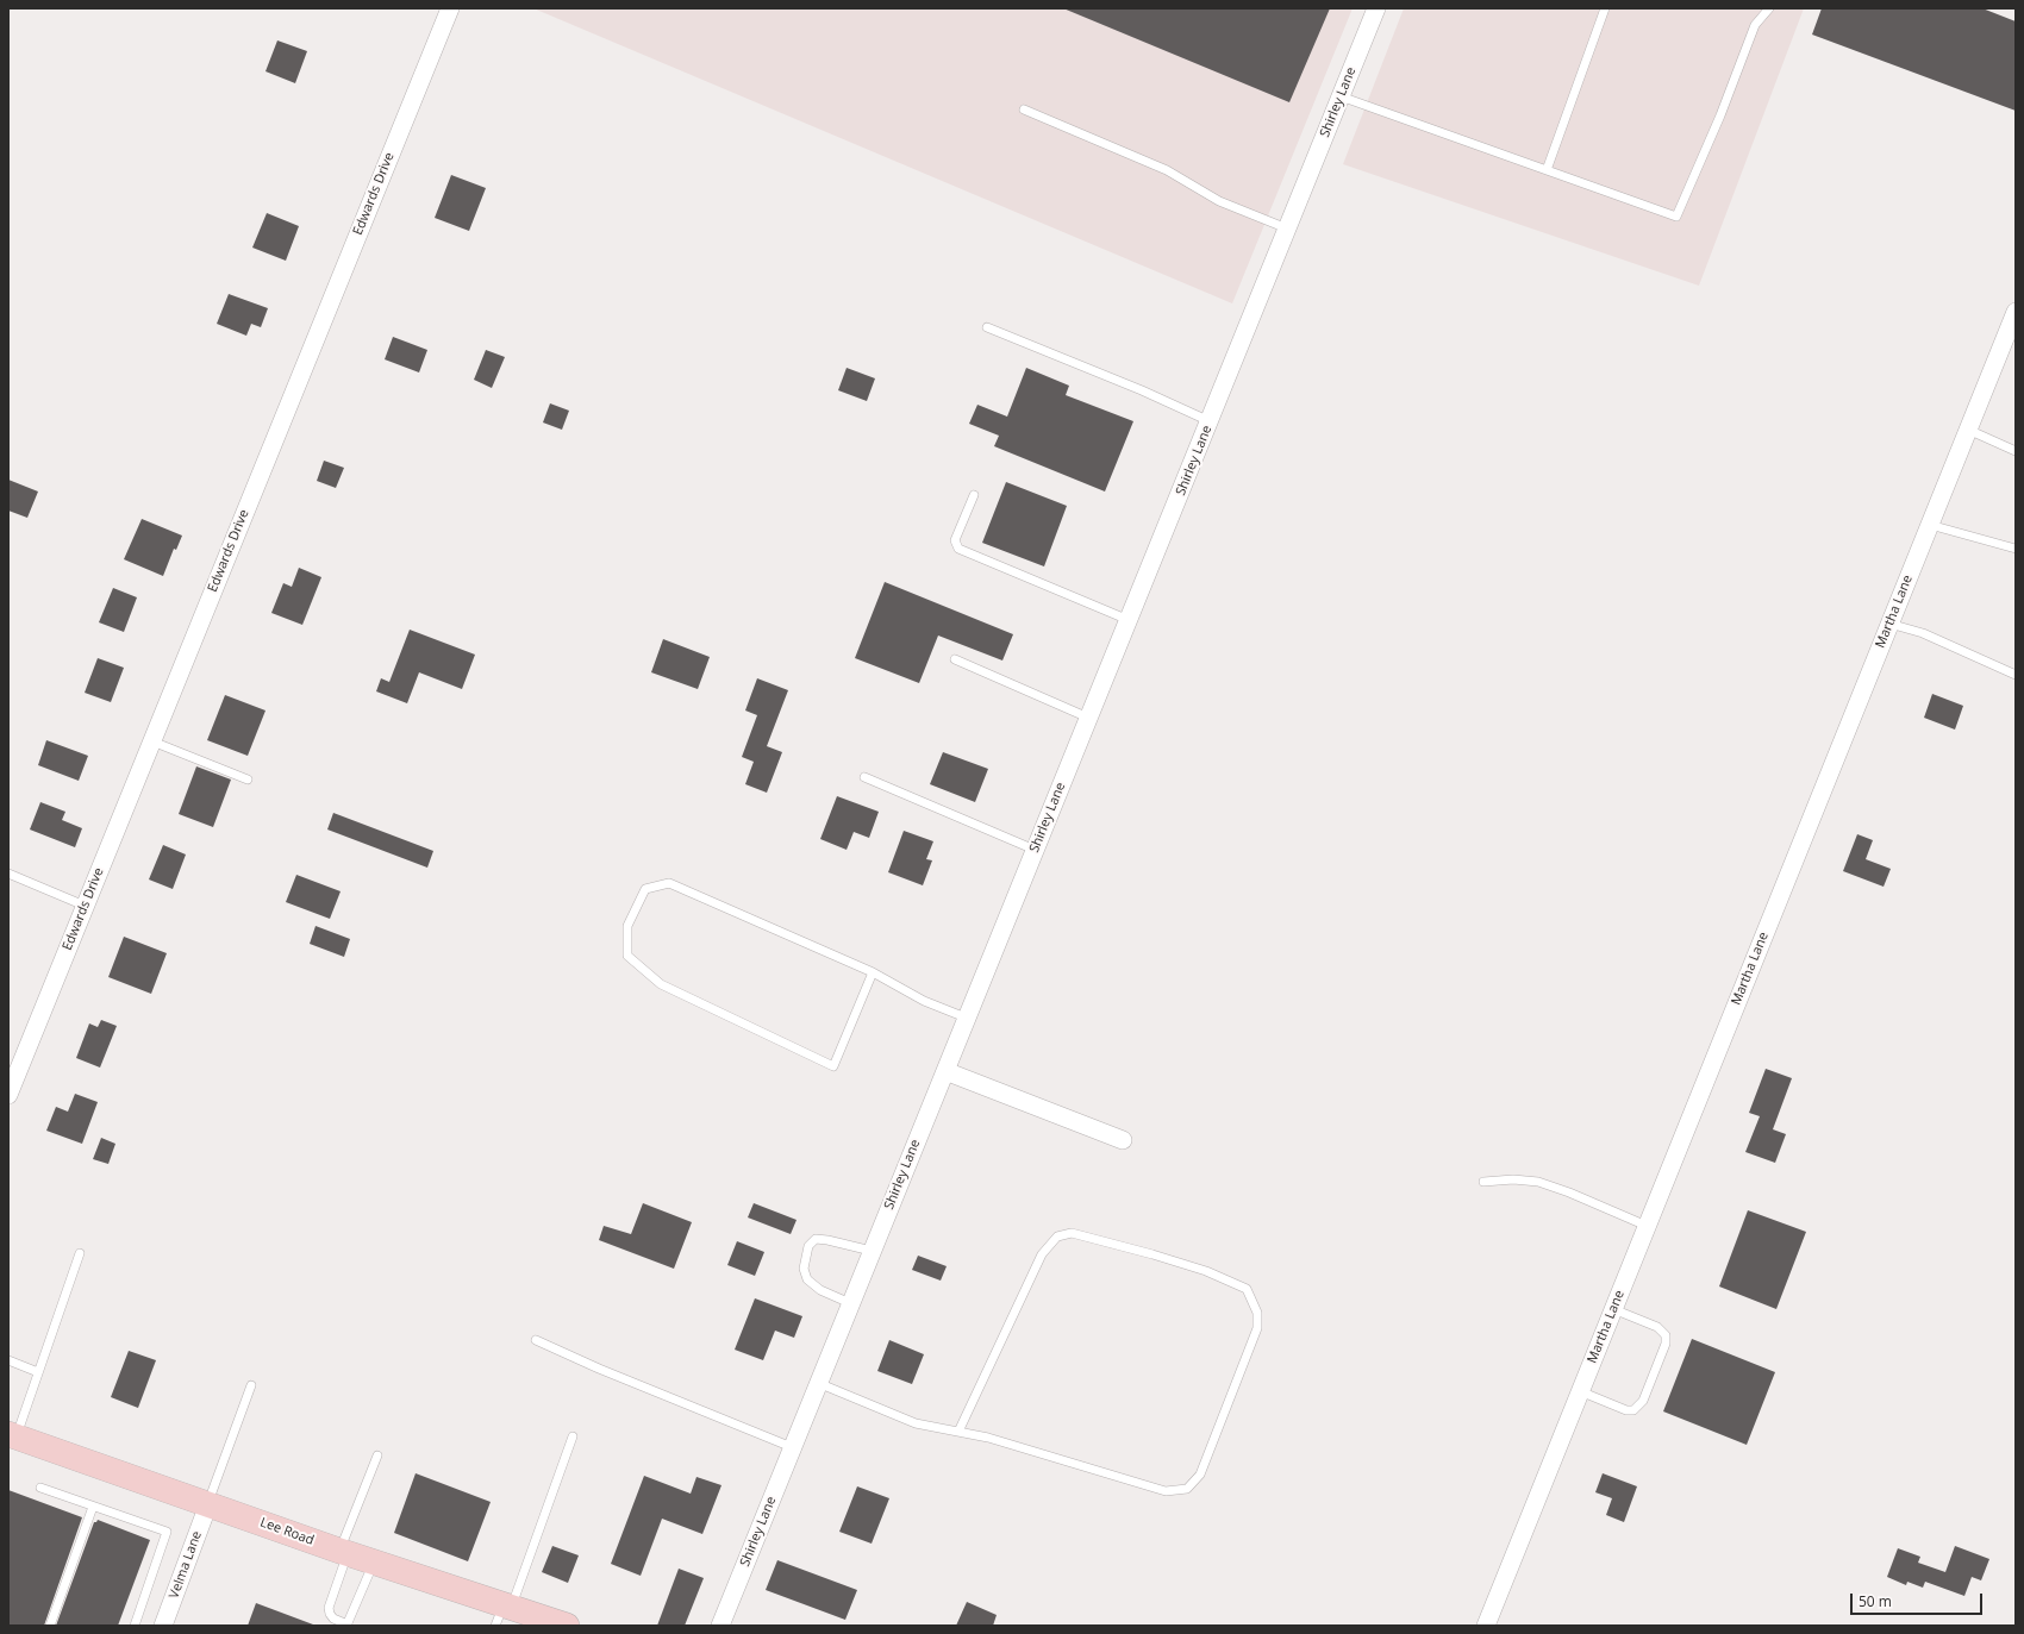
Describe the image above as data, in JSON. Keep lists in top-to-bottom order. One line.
{"streets":{"main road":["Lee Road"],"street":["Shirley Lane","Edwards Drive","Martha Lane","Velma Lane"]},"crossings":[["Lee Road","Velma Lane"]],"scale_bar":"50 m"}
